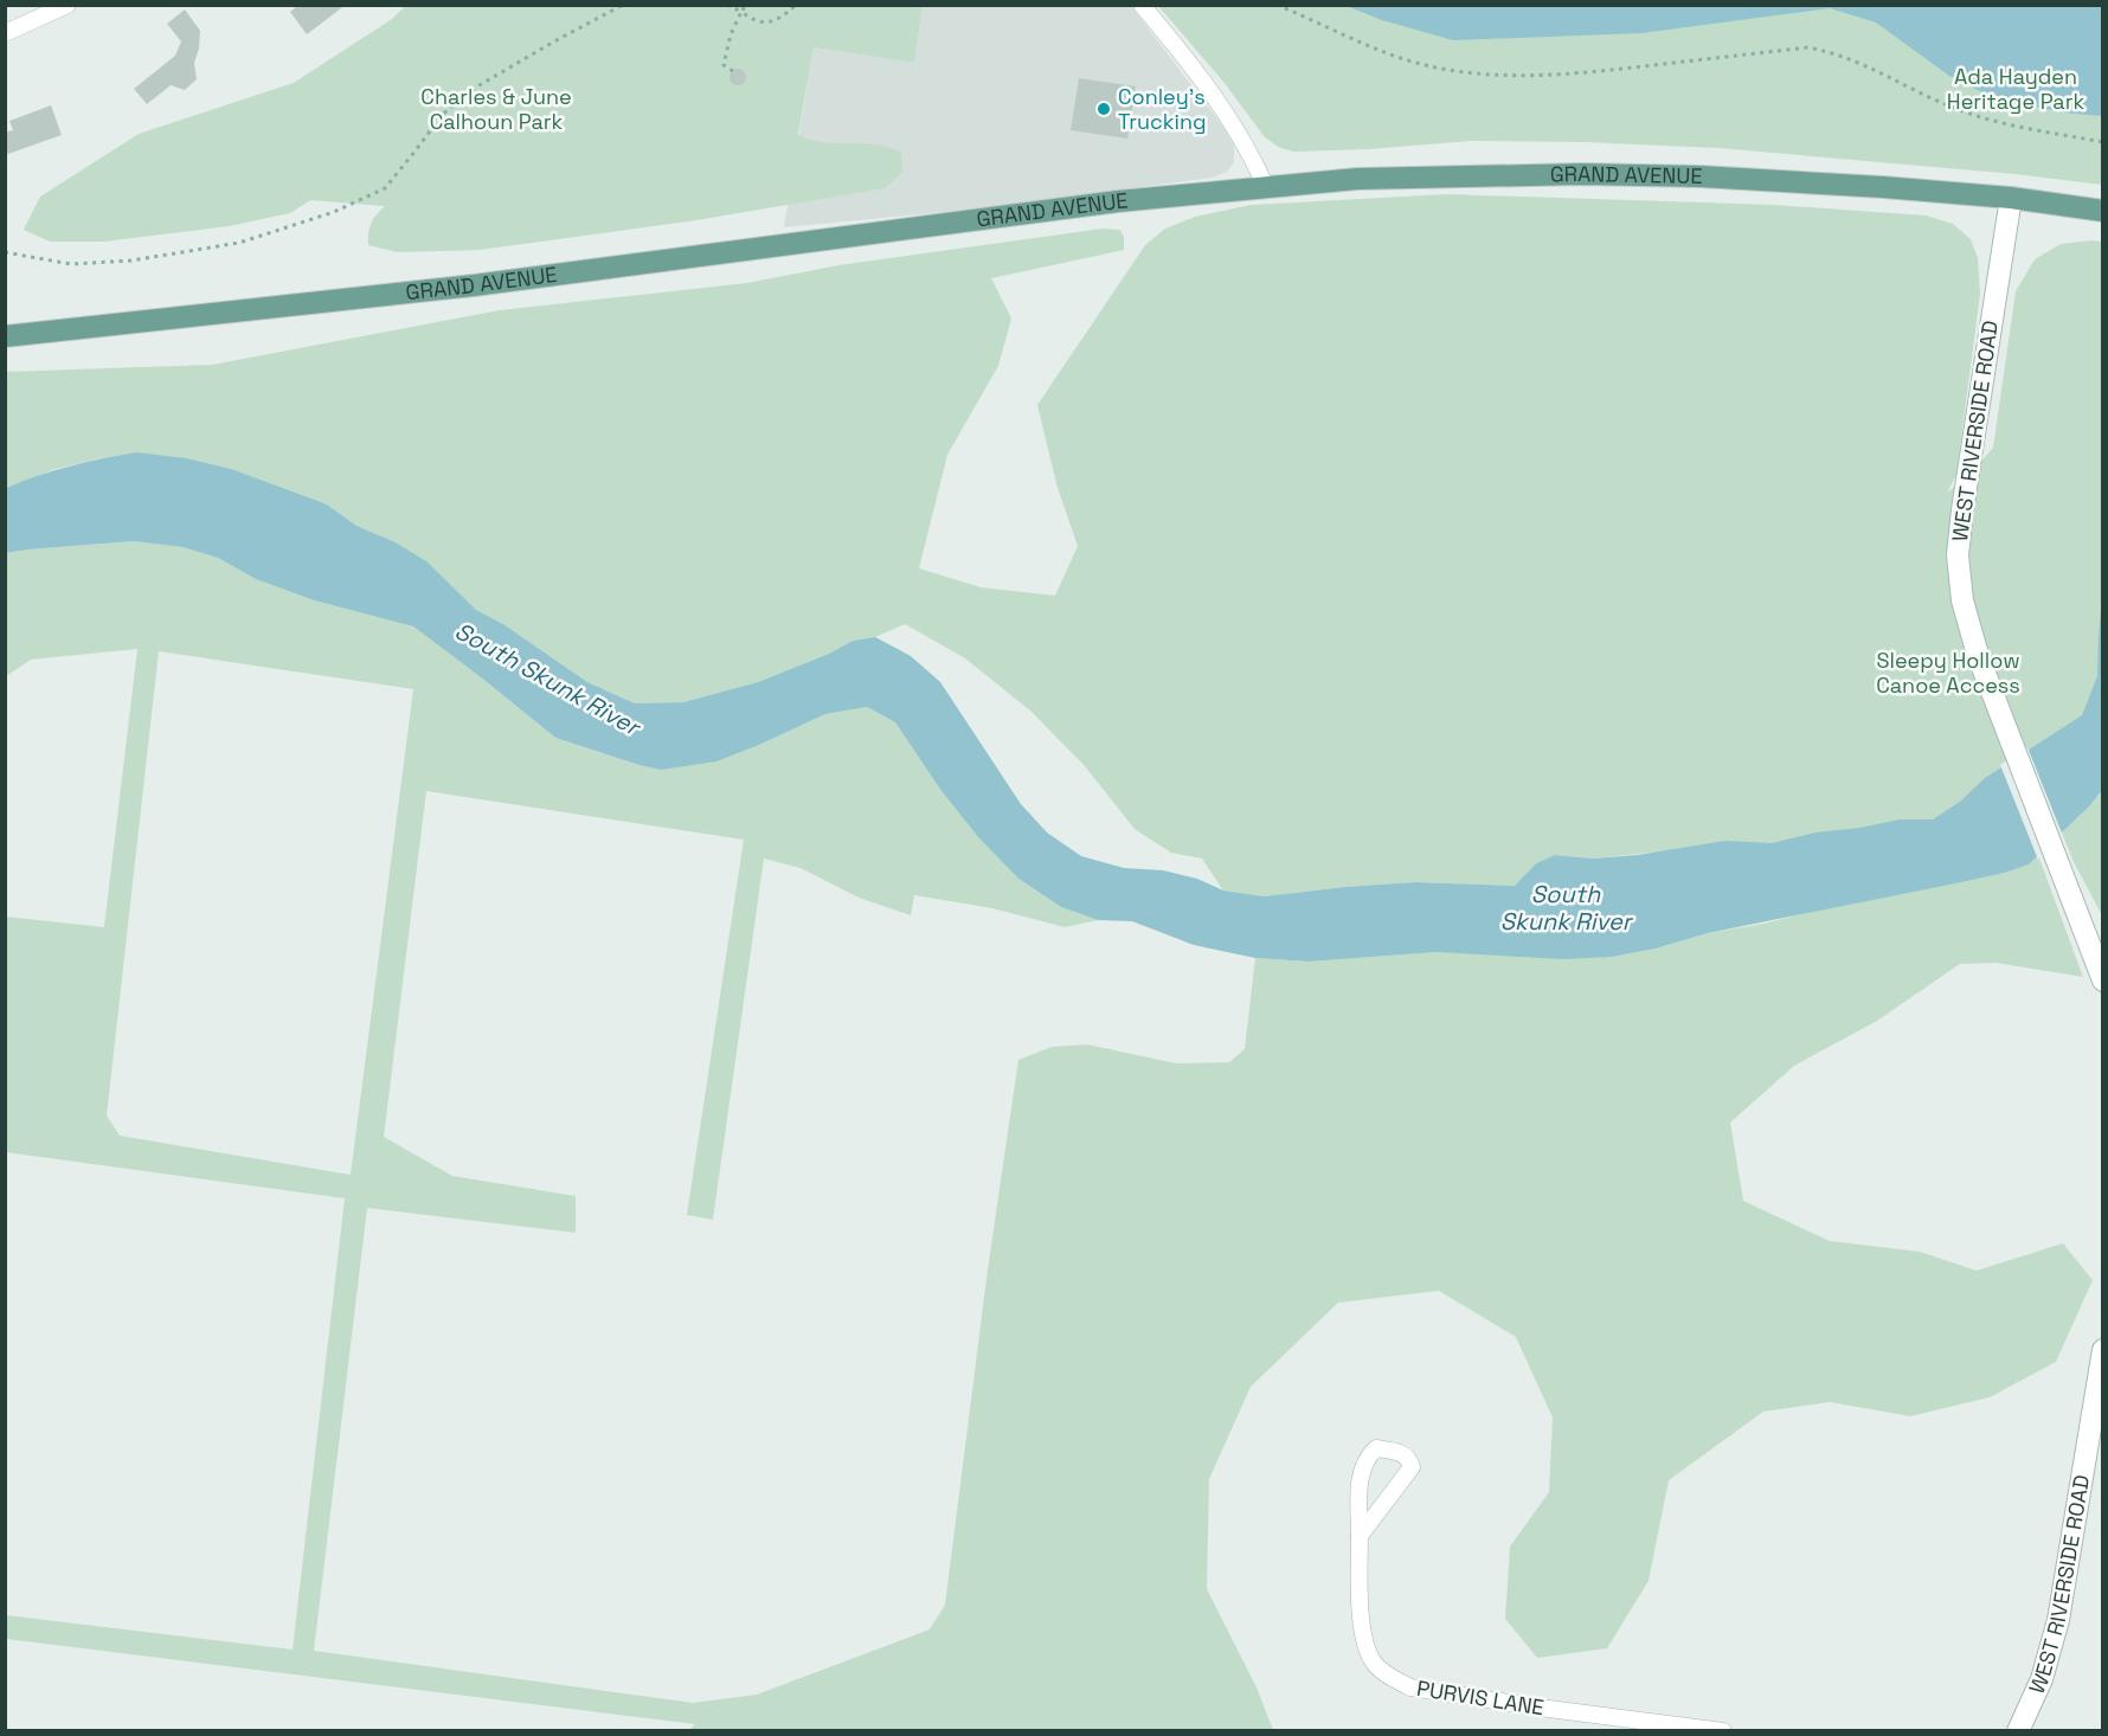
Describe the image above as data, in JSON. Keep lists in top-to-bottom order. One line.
{"streets":{"main road":["GRAND AVENUE","WEST RIVERSIDE ROAD"],"street":["PURVIS LANE"]},"crossings":[["GRAND AVENUE","WEST RIVERSIDE ROAD"]],"water":["South Skunk River"],"parks":["Ada Hayden Heritage Park","Charles & June Calhoun Park","Sleepy Hollow Canoe Access"],"places":["Conley's Trucking"]}
